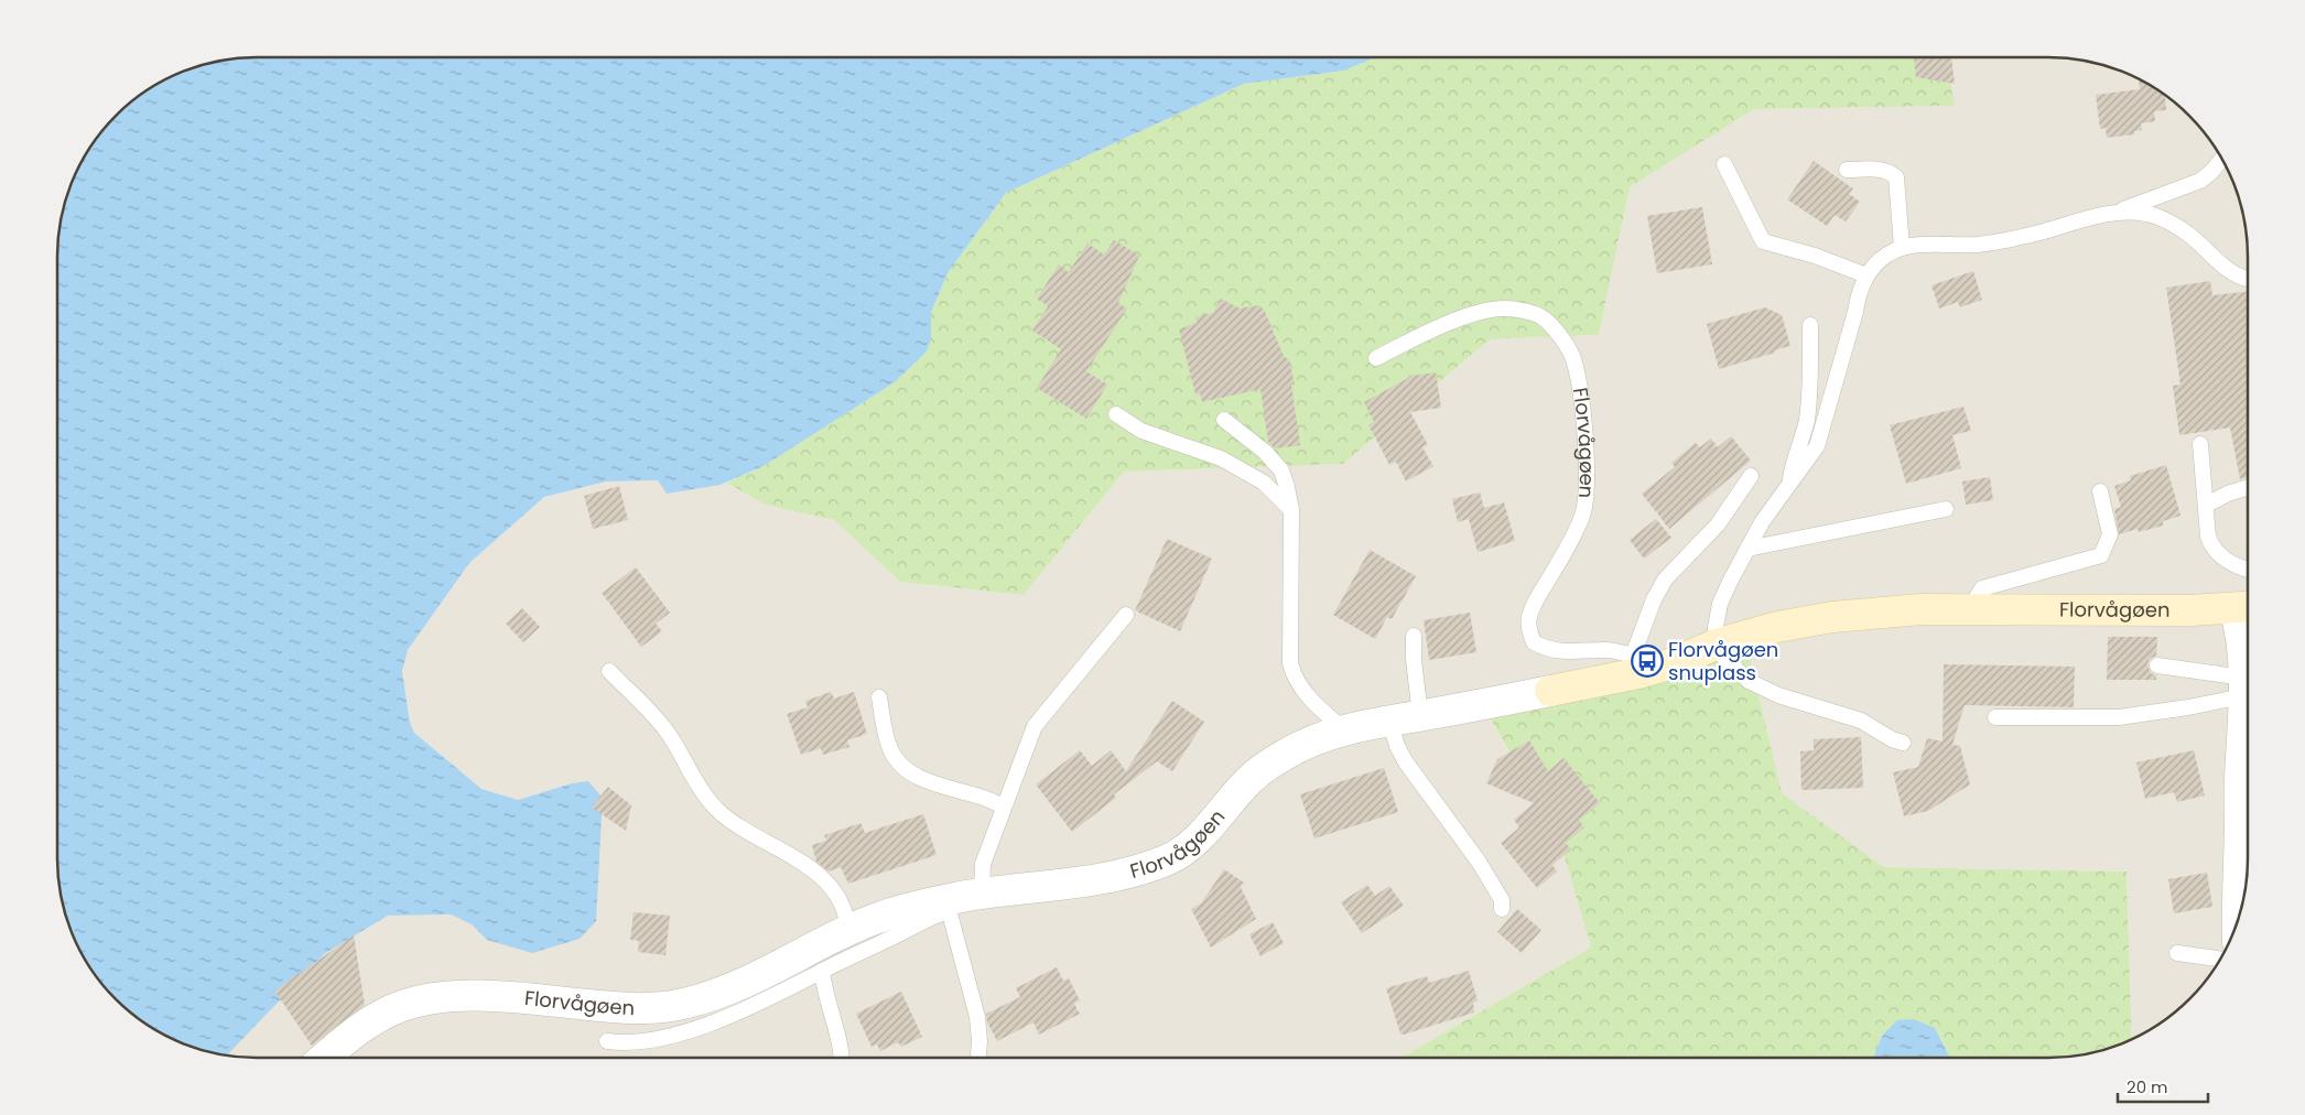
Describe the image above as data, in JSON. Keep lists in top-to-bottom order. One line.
{"streets":{"main road":["Florvågøen"]},"places":{"bus stop":["Florvågøen snuplass"]},"scale_bar":"20 m"}
